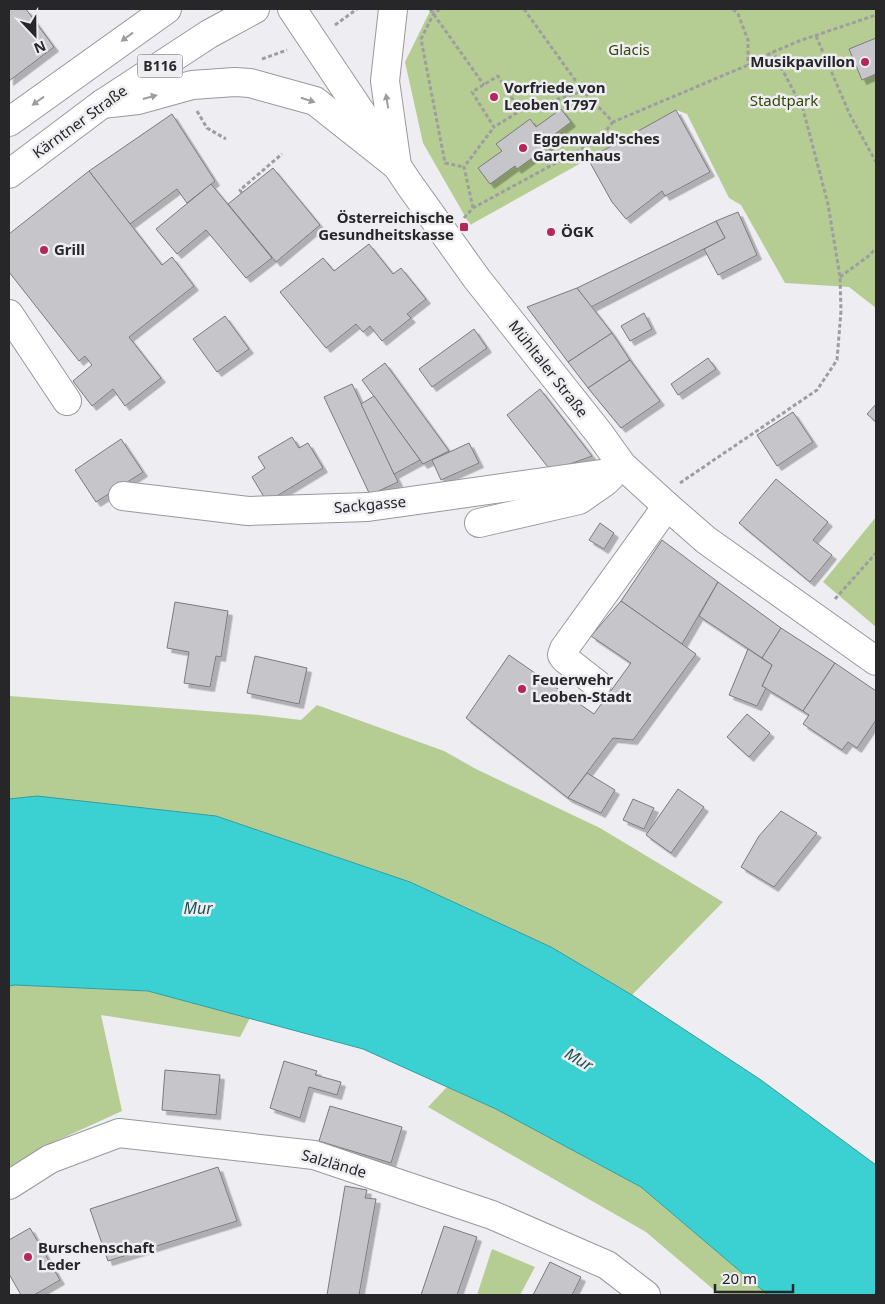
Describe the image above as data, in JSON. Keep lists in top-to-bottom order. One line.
{"streets":{"street":["B116","Kärntner Straße","Mühltaler Straße","Sackgasse","Salzlände"]},"crossings":[["Mühltaler Straße","Sackgasse"]],"water":["Mur"],"parks":["Glacis","Stadtpark"],"places":{"other":["Musikpavillon","Vorfriede von Leoben 1797","Eggenwald'sches Gartenhaus","ÖGK","Grill","Feuerwehr Leoben-Stadt","Burschenschaft Leder"],"transit":["Österreichische Gesundheitskasse"]},"scale_bar":"20 m","north":"bottom"}
